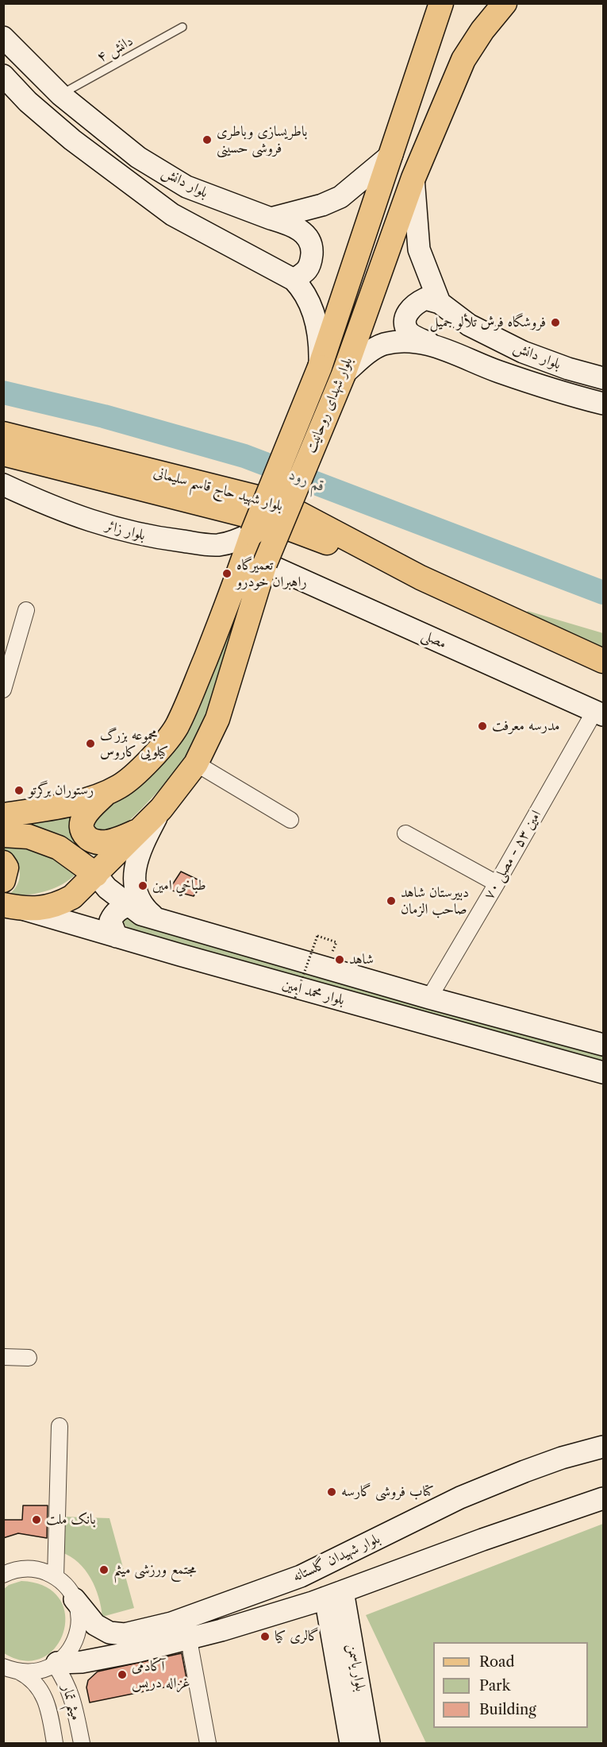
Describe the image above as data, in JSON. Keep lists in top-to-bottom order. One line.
{"streets":{"main road":["بلوار دانش","بلوار شهدای روحانیت","بلوار شهید حاج قاسم سلیمانی","بلوار زائر","مصلی","بلوار محمد امین","بلوار شهیدان گلستانه","بلوار یاسمن"],"street":["امین ۵۳ - مصلی ۷۰","میثم تمار"],"lane":["دانش ۴"]},"crossings":[["دانش ۴","بلوار دانش"],["بلوار دانش","بلوار شهدای روحانیت"],["بلوار شهدای روحانیت","بلوار زائر"],["بلوار شهدای روحانیت","مصلی"],["بلوار شهدای روحانیت","بلوار محمد امین"],["مصلی","امین ۵۳ - مصلی ۷۰"],["امین ۵۳ - مصلی ۷۰","بلوار محمد امین"],["بلوار شهیدان گلستانه","بلوار یاسمن"],["بلوار شهیدان گلستانه","میثم تمار"]],"water":["قم رود"],"places":["باطریسازی وباطری فروشی حسینی","فروشگاه فرش تلألو جمیل","تعمیرگاه راهبران خودرو","مدرسه معرفت","مجموعه بزرگ کیلویی کاروس","رستوران برگرتو","طباخي امين","دبیرستان شاهد صاحب الزمان","شاهد","کتاب فروشی گارسه","بانک ملت","مجتمع ورزشی میثم","گالری کیا","آکادمی غزاله دریس"],"legend":["Road","Park","Building"]}
